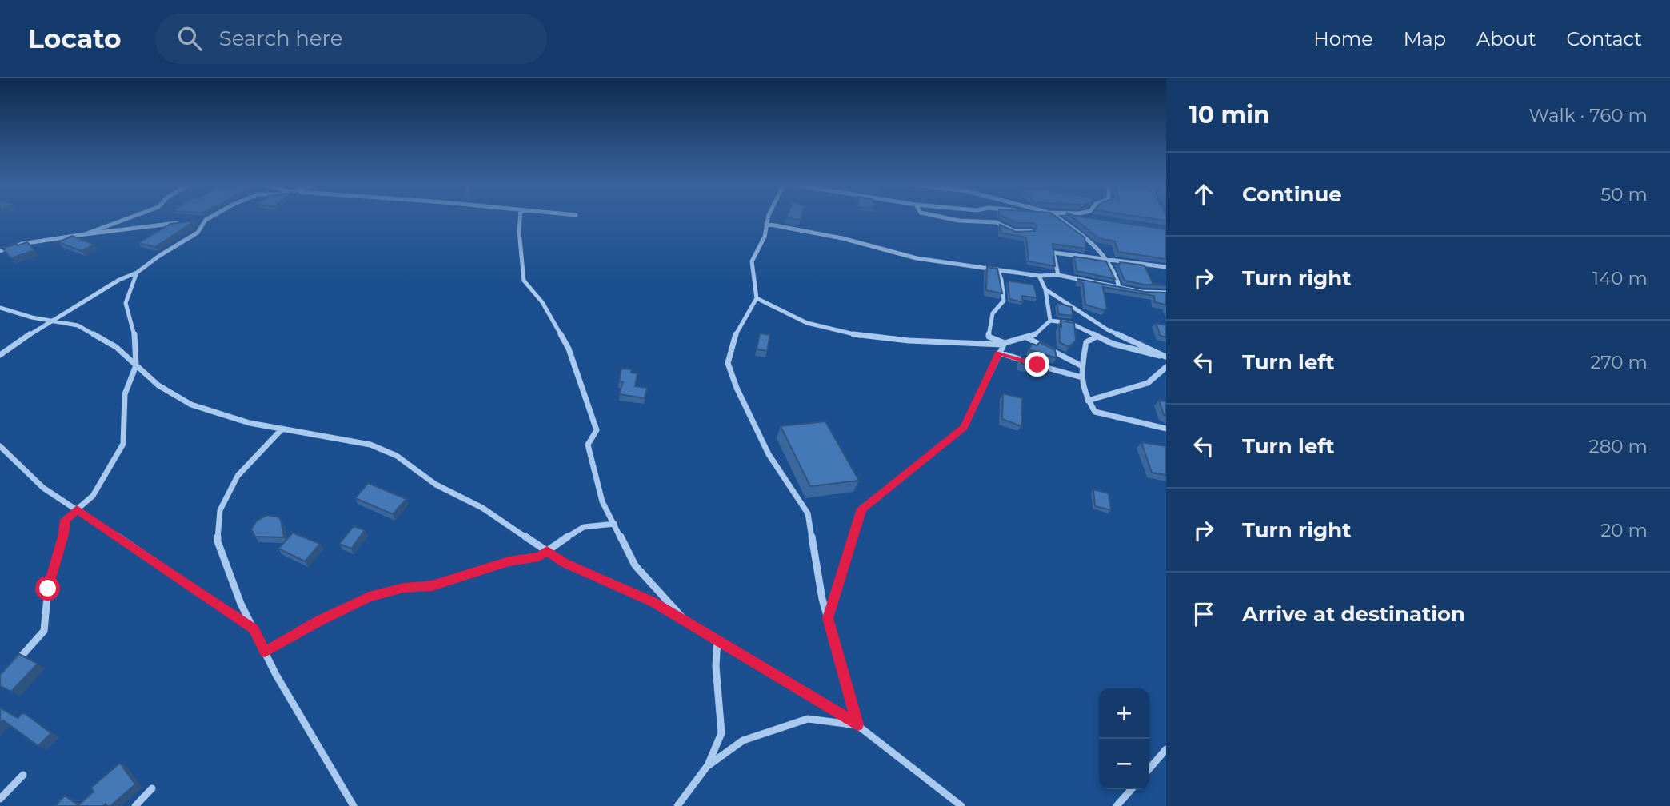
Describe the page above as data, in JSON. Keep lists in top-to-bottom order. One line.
{"page":{"header":"Locato","search":"Search here","nav":["Home","Map","About","Contact"],"heading":["10 min","Walk · 760 m"],"list":[["Continue","50 m"],["Turn right","140 m"],["Turn left","270 m"],["Turn left","280 m"],["Turn right","20 m"],"Arrive at destination"],"map_buttons":["+","−"]}}
